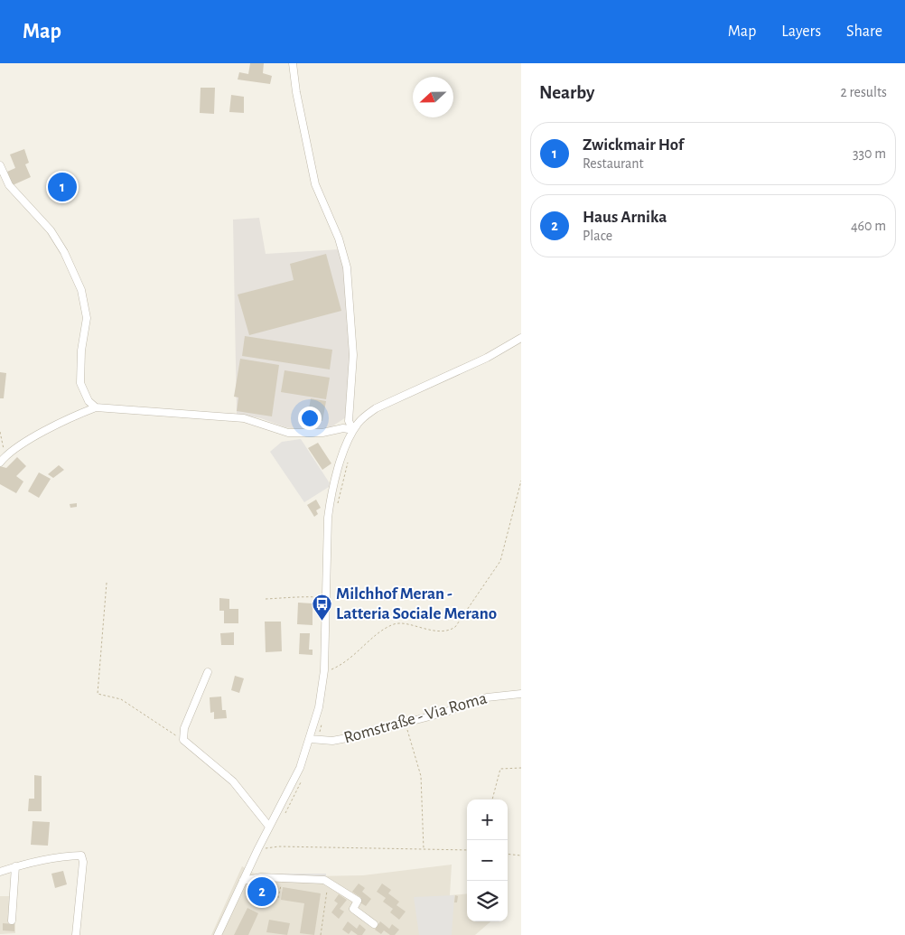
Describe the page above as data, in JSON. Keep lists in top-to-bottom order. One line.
{"streets":{"street":["Romstraße - Via Roma"]},"places":{"bus stop":["Milchhof Meran - Latteria Sociale Merano"]},"north":"left","page":{"header":"Map","nav":["Map","Layers","Share"],"heading":["Nearby","2 results"],"list":[{"mark":"1","name":"Zwickmair Hof","note":"Restaurant","value":"330 m"},{"mark":"2","name":"Haus Arnika","note":"Place","value":"460 m"}],"pins":["1","2"],"map_buttons":["+","−"]}}
